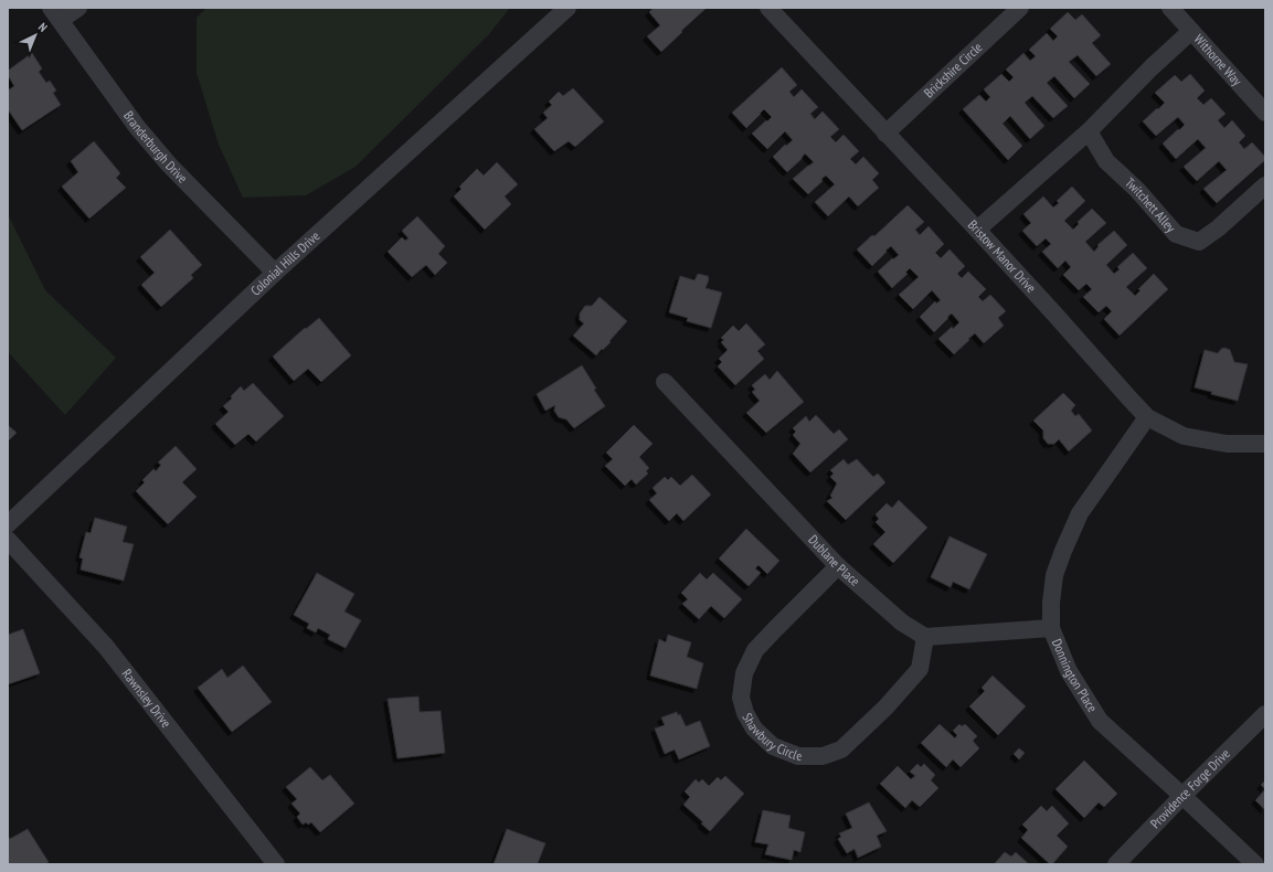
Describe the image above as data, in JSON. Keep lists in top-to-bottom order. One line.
{"streets":{"street":["Withorne Way","Brickshire Circle","Branderburgh Drive","Twitchett Alley","Bristow Manor Drive","Colonial Hills Drive","Dublane Place","Donnington Place","Rawnsley Drive","Shawbury Circle","Providence Forge Drive"]},"crossings":[["Brickshire Circle","Bristow Manor Drive"],["Branderburgh Drive","Colonial Hills Drive"],["Bristow Manor Drive","Donnington Place"],["Dublane Place","Shawbury Circle"],["Donnington Place","Providence Forge Drive"]],"north":"top right"}
